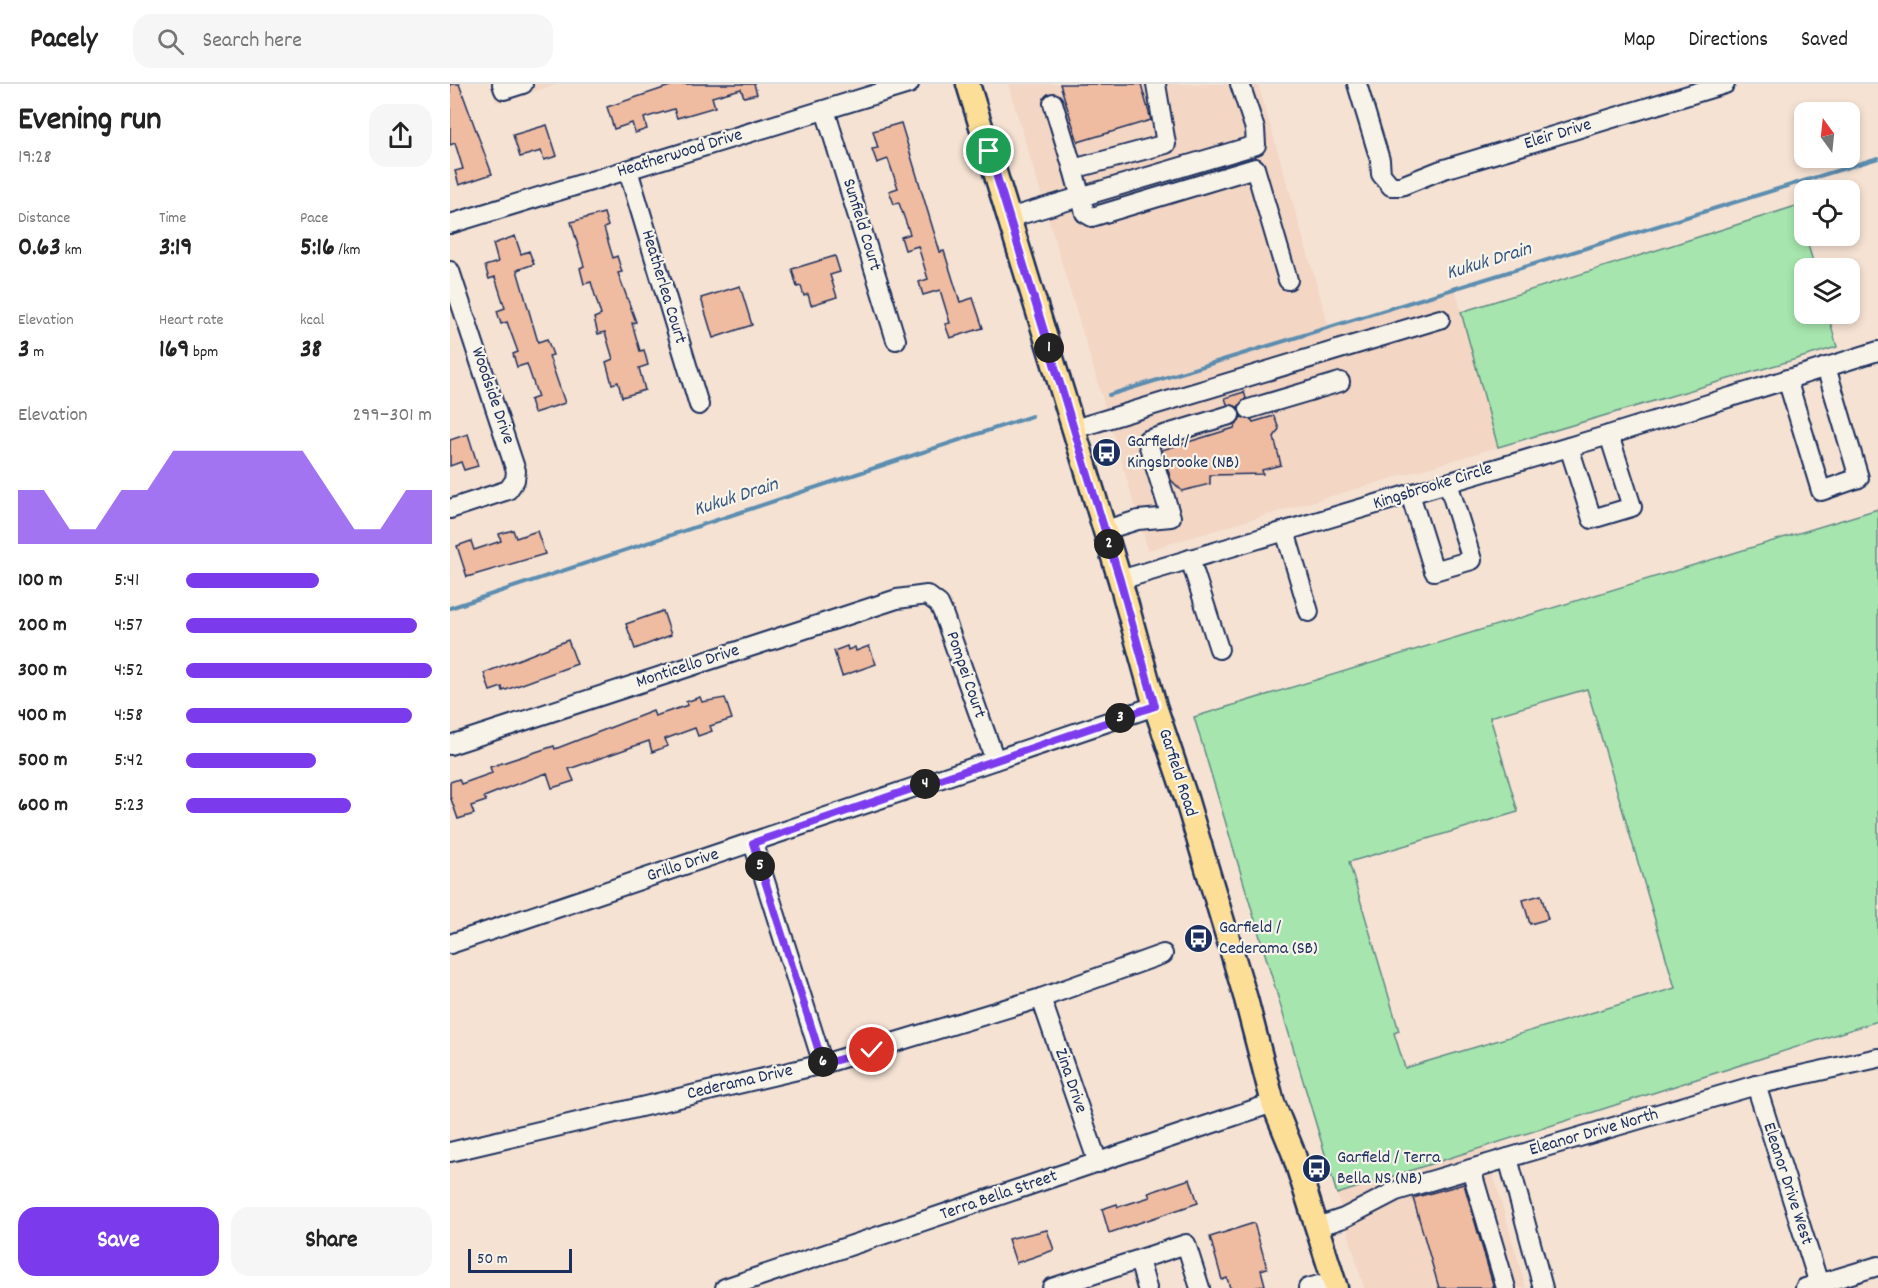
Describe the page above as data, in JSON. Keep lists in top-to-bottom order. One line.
{"streets":{"main road":["Garfield Road"],"street":["Eleir Drive","Heatherwood Drive","Sunfield Court","Heatherlea Court","Woodside Drive","Kingsbrooke Circle","Monticello Drive","Pompei Court","Grillo Drive","Zina Drive","Cederama Drive","Eleanor Drive North","Eleanor Drive West","Terra Bella Street"]},"crossings":[["Heatherwood Drive","Sunfield Court"],["Heatherwood Drive","Heatherlea Court"],["Kingsbrooke Circle","Garfield Road"],["Monticello Drive","Pompei Court"],["Pompei Court","Grillo Drive"],["Garfield Road","Grillo Drive"],["Garfield Road","Eleanor Drive North"],["Garfield Road","Terra Bella Street"],["Zina Drive","Cederama Drive"],["Zina Drive","Terra Bella Street"],["Eleanor Drive North","Eleanor Drive West"]],"water":["Kukuk Drain"],"places":{"bus stop":["Garfield / Kingsbrooke (NB)","Garfield / Cederama (SB)","Garfield / Terra Bella NS (NB)"]},"scale_bar":"50 m","north":"top","page":{"header":"Pacely","search":"Search here","nav":["Map","Directions","Saved"],"heading":["Evening run","19:28"],"stats":[["Distance","0.63 km"],["Time","3:19"],["Pace","5:16 /km"],["Elevation","3 m"],["Heart rate","169 bpm"],["kcal","38"]],"pins":["1","2","3","4","5","6"],"chart":["Elevation","299–301 m"],"list":[{"name":"100 m","note":"5:41"},{"name":"200 m","note":"4:57"},{"name":"300 m","note":"4:52"},{"name":"400 m","note":"4:58"},{"name":"500 m","note":"5:42"},{"name":"600 m","note":"5:23"}],"buttons":["Save","Share"],"scale":"50 m"}}
